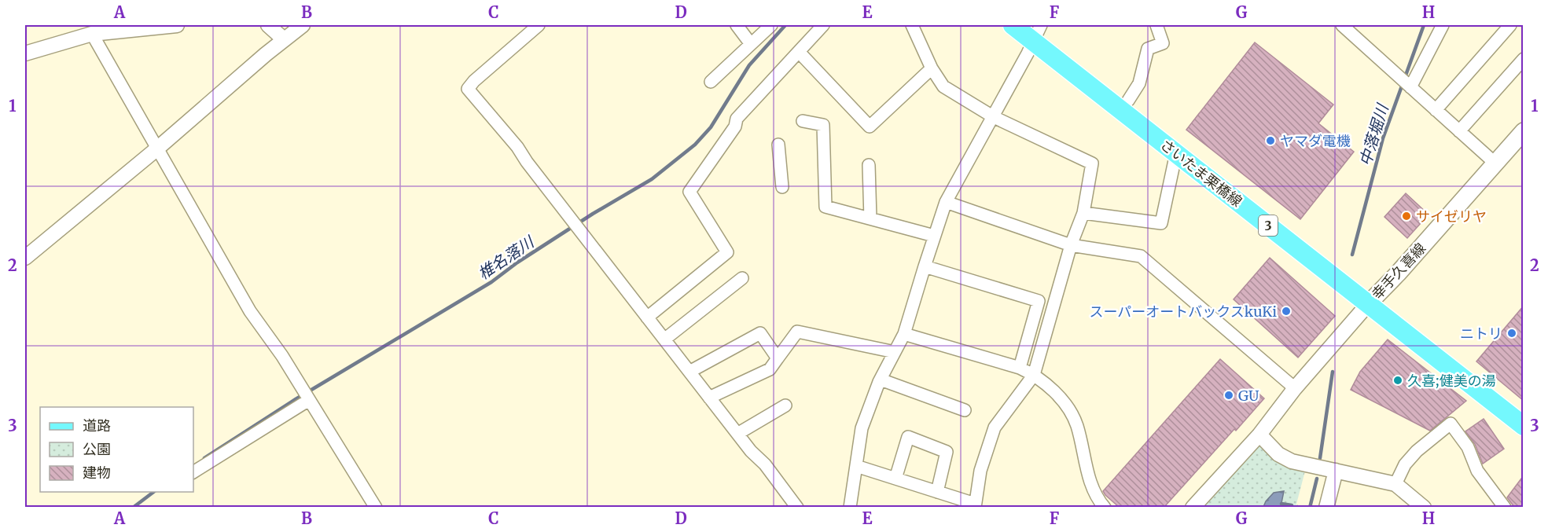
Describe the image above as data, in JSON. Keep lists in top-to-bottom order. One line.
{"streets":{"main road":["さいたま栗橋線","3","幸手久喜線"]},"crossings":[["さいたま栗橋線","幸手久喜線"]],"water":["中落堀川","椎名落川"],"places":["ヤマダ電機","サイゼリヤ","スーパーオートバックスkuKi","ニトリ","久喜;健美の湯","GU"],"legend":["道路","公園","建物"],"grid":{"columns":["A","B","C","D","E","F","G","H"],"rows":["1","2","3"]}}
